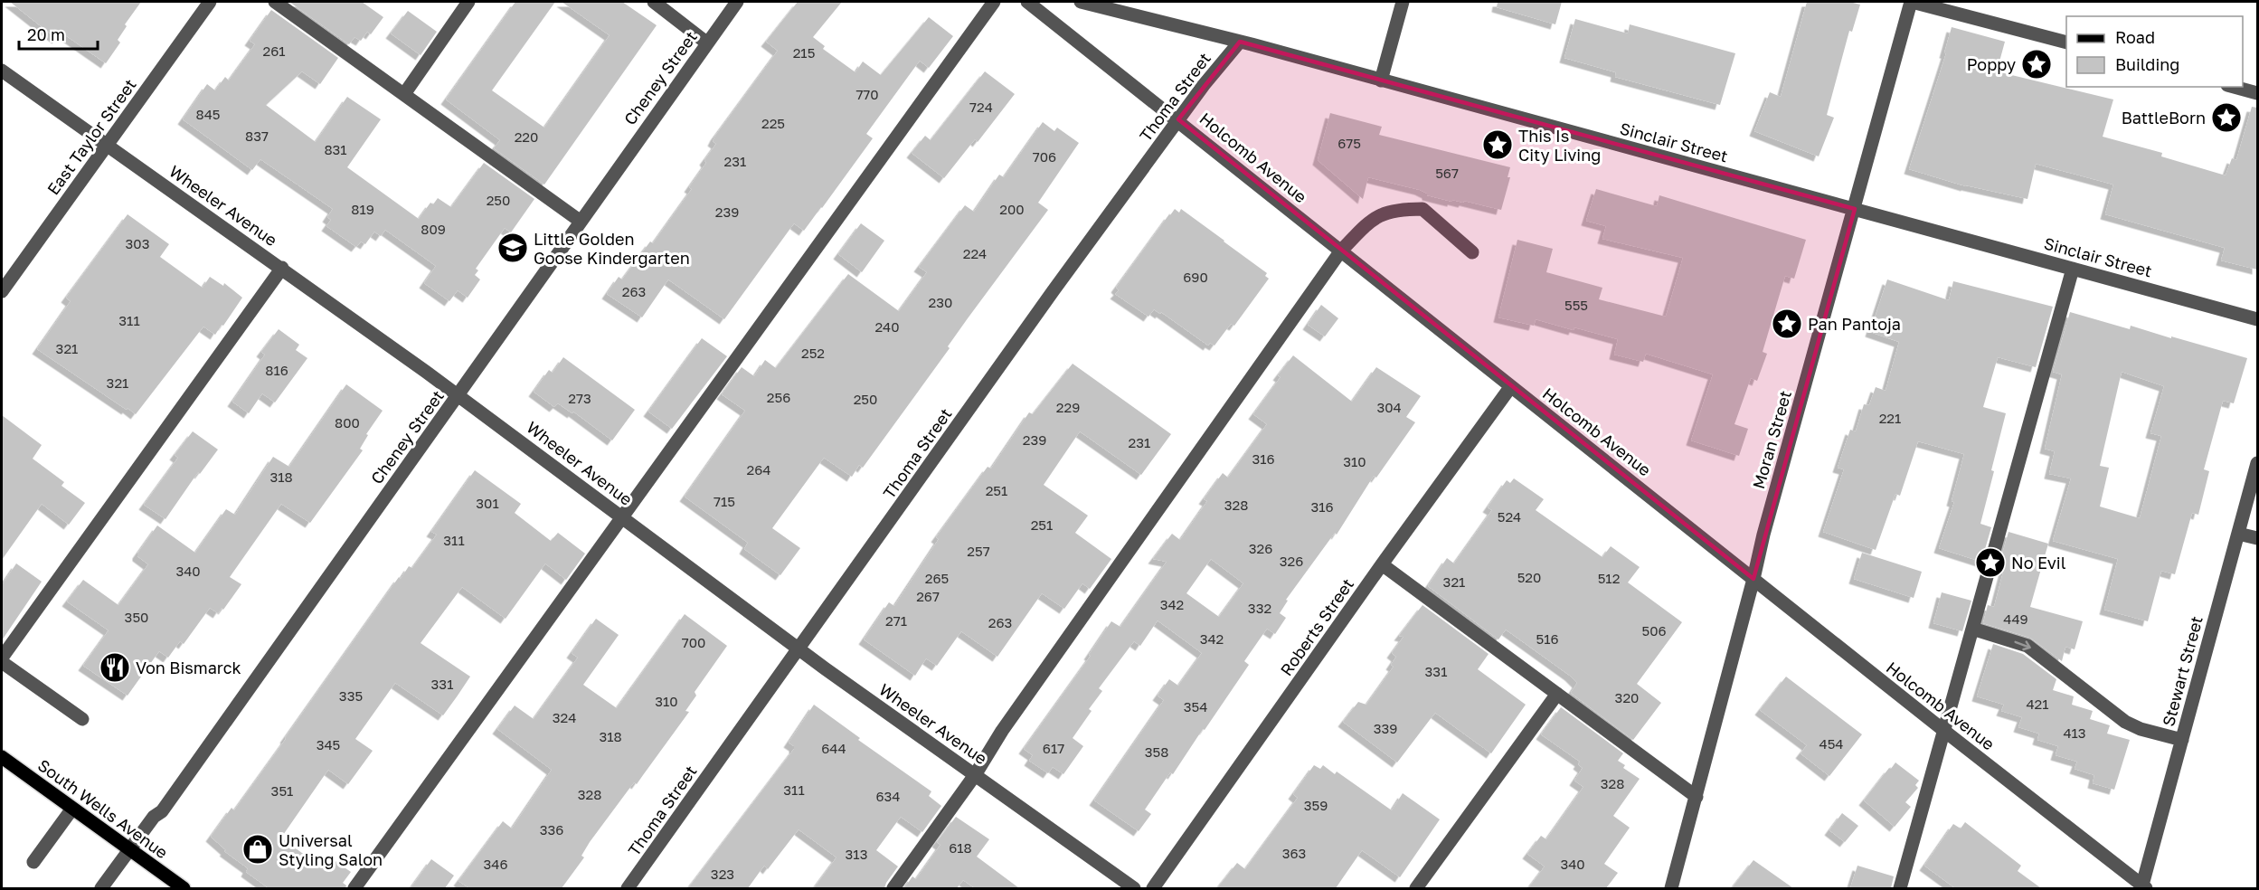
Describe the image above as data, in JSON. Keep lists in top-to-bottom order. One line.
{"streets":{"main road":["South Wells Avenue"],"street":["Cheney Street","Thoma Street","East Taylor Street","Sinclair Street","Holcomb Avenue","Wheeler Avenue","Moran Street","Roberts Street","Stewart Street"]},"crossings":[["Cheney Street","Wheeler Avenue"],["Cheney Street","South Wells Avenue"],["Thoma Street","Sinclair Street"],["Thoma Street","Holcomb Avenue"],["Thoma Street","Wheeler Avenue"],["East Taylor Street","Wheeler Avenue"],["Sinclair Street","Moran Street"],["Holcomb Avenue","Moran Street"],["Holcomb Avenue","Roberts Street"],["Holcomb Avenue","Stewart Street"]],"places":{"place":["Poppy","BattleBorn","This Is City Living","Pan Pantoja","No Evil"],"school or university":["Little Golden Goose Kindergarten"],"restaurant":["Von Bismarck"],"shop":["Universal Styling Salon"]},"house_numbers":["261","215","770","724","845","225","837","220","675","831","706","231","567","250","819","200","239","809","303","224","690","263","230","555","311","240","321","252","816","321","256","273","250","229","304","221","800","239","231","316","310","264","318","251","715","301","328","316","524","251","311","326","257","326","340","520","265","512","321","267","342","332","350","449","271","263","506","342","516","700","331","331","335","320","310","421","354","324","339","413","318","454","345","644","617","358","328","311","351","328","634","359","336","618","363","313","346","340","323"],"legend":["Road","Building"],"scale_bar":"20 m"}
